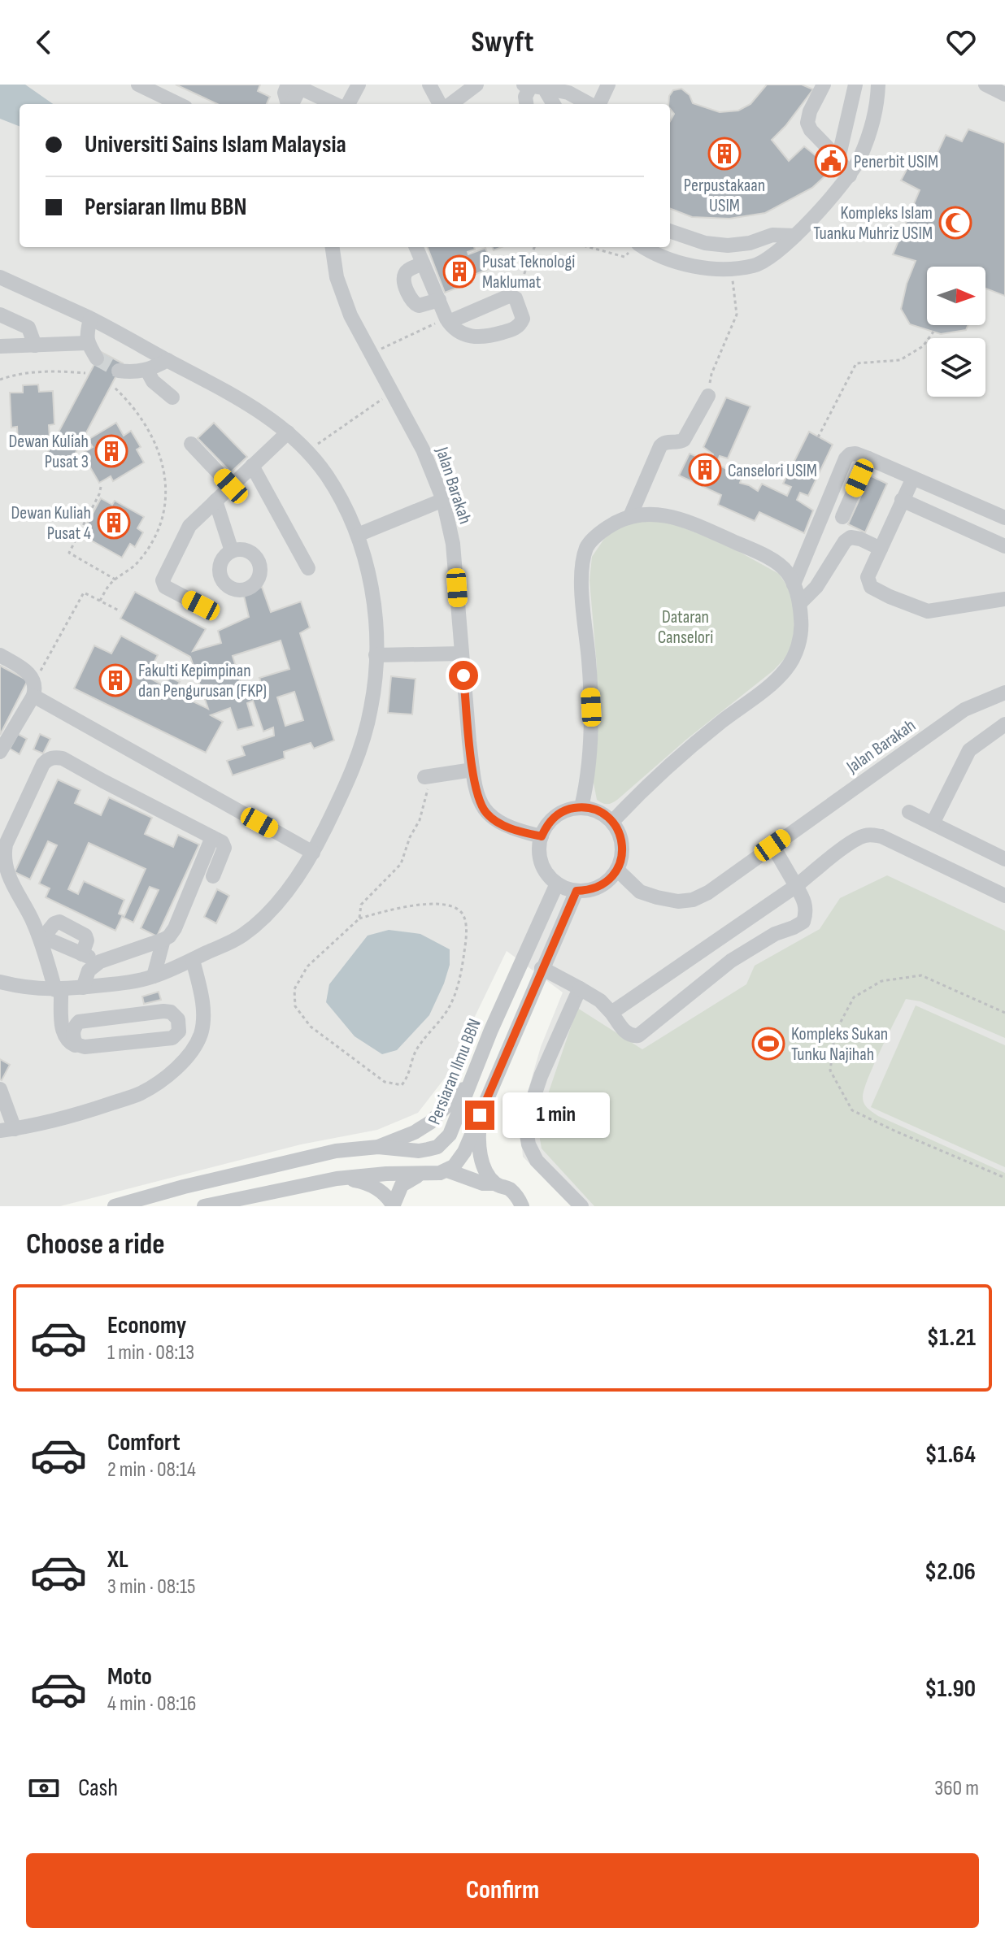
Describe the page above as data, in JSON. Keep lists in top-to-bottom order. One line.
{"streets":{"street":["Jalan Barakah","Persiaran Ilmu BBN"]},"crossings":[["Jalan Barakah","Persiaran Ilmu BBN"]],"parks":["Dataran Canselori"],"places":{"building":["Perpustakaan USIM","Pusat Teknologi Maklumat","Dewan Kuliah Pusat 3","Canselori USIM","Dewan Kuliah Pusat 4","Fakulti Kepimpinan dan Pengurusan (FKP)"],"public building":["Penerbit USIM"],"mosque":["Kompleks Islam Tuanku Muhriz USIM"],"sports":["Kompleks Sukan Tunku Najihah"]},"north":"right","page":{"header":"Swyft","banner":["Universiti Sains Islam Malaysia","Persiaran Ilmu BBN"],"bubble":"1 min","heading":"Choose a ride","list":[{"name":"Economy","note":"1 min · 08:13","value":"$1.21"},{"name":"Comfort","note":"2 min · 08:14","value":"$1.64"},{"name":"XL","note":"3 min · 08:15","value":"$2.06"},{"name":"Moto","note":"4 min · 08:16","value":"$1.90"}],"pay":["Cash","360 m"],"buttons":"Confirm"}}
